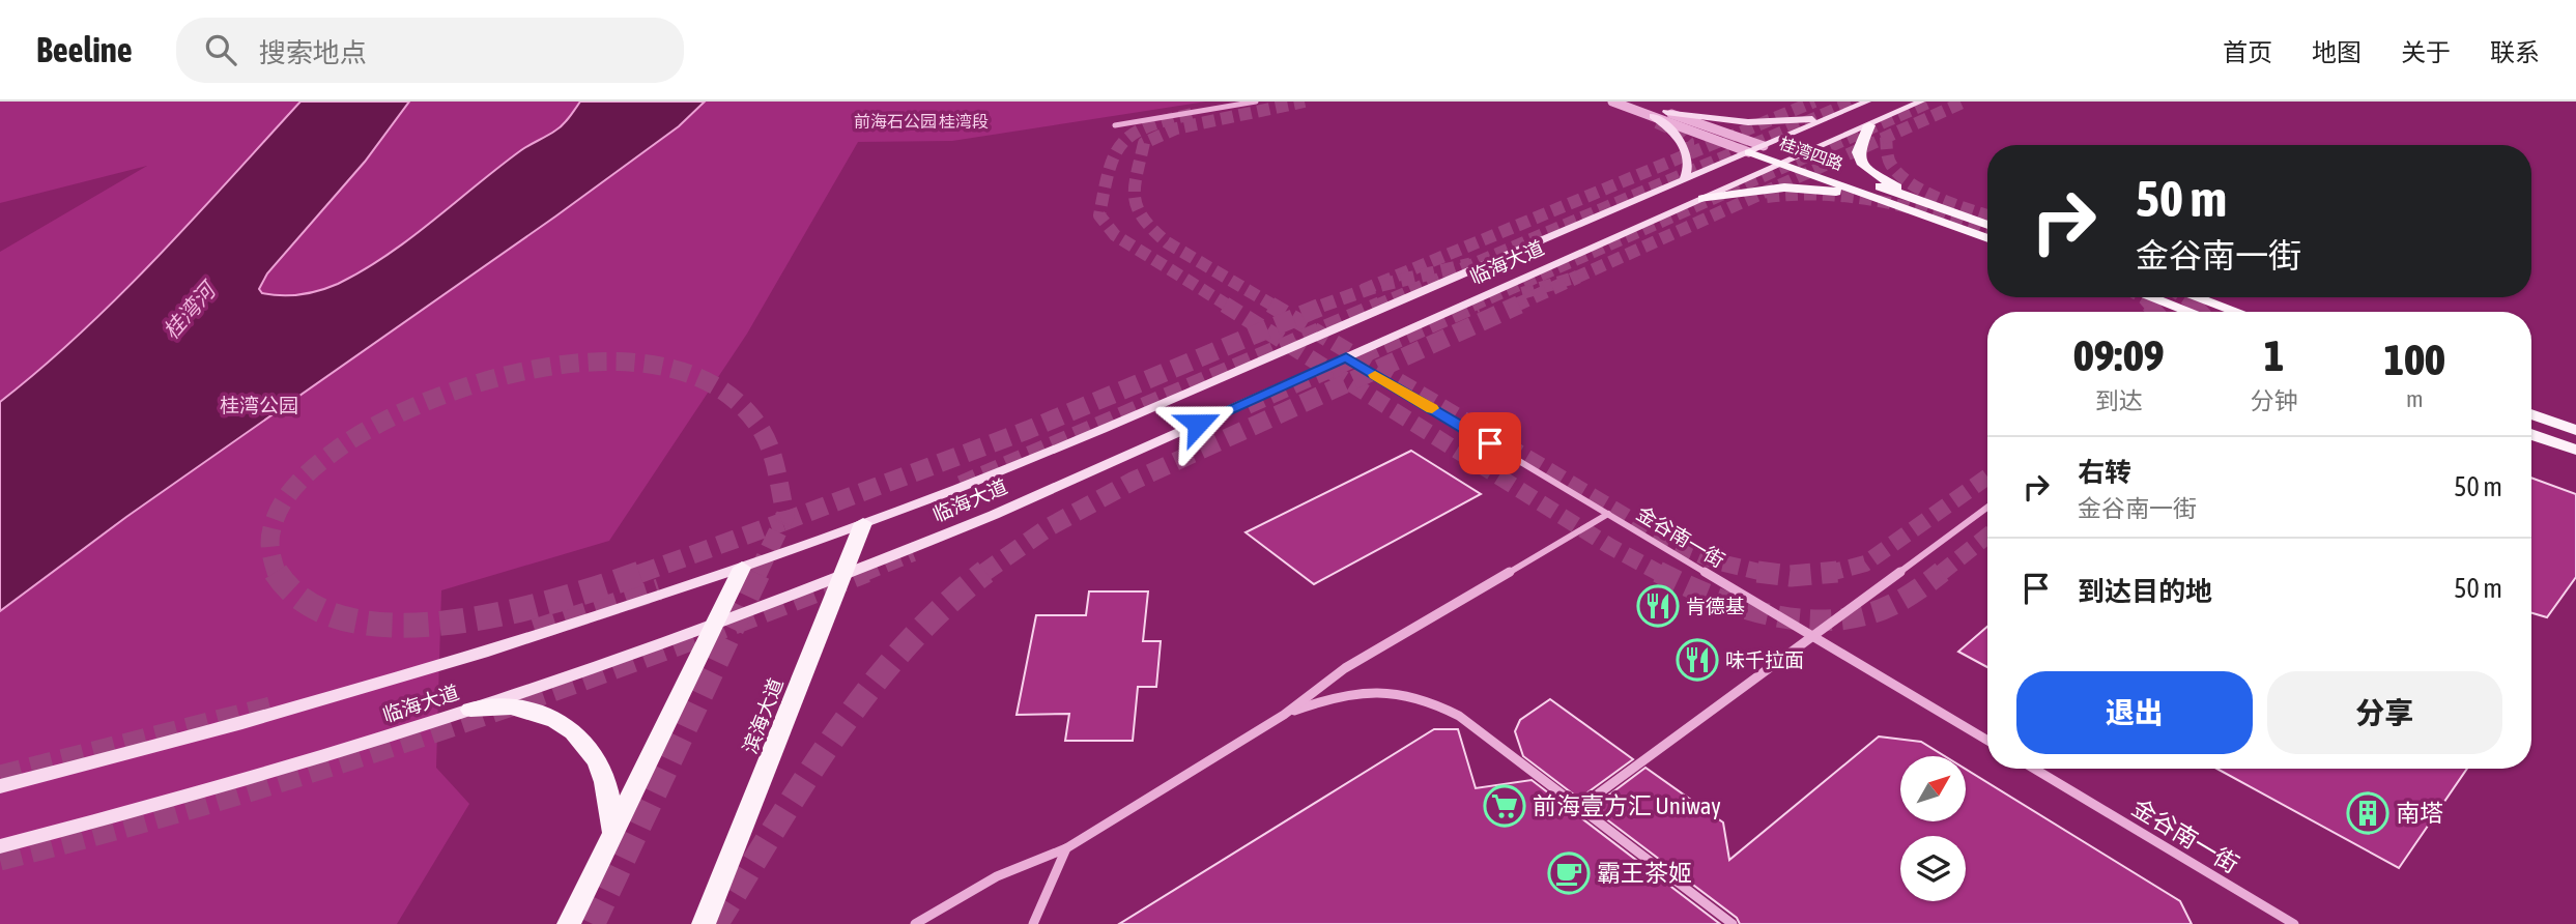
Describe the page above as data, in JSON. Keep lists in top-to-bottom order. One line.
{"streets":{"main road":["桂湾四路","临海大道","滨海大道"],"street":["金谷南一街"]},"crossings":[["桂湾四路","临海大道"],["临海大道","金谷南一街"],["临海大道","滨海大道"]],"water":["桂湾河"],"parks":["前海石公园 桂湾段","桂湾公园"],"places":{"restaurant":["肯德基","味千拉面"],"supermarket":["前海壹方汇 Uniway"],"building":["南塔"],"cafe":["霸王茶姬"]},"north":"top right","page":{"header":"Beeline","search":"搜索地点","nav":["首页","地图","关于","联系"],"turn":["50 m","金谷南一街"],"eta":["09:09","到达","1","分钟","100","m"],"list":[{"name":"右转","note":"金谷南一街","value":"50 m"},{"name":"到达目的地","value":"50 m"}],"buttons":["退出","分享"]}}
